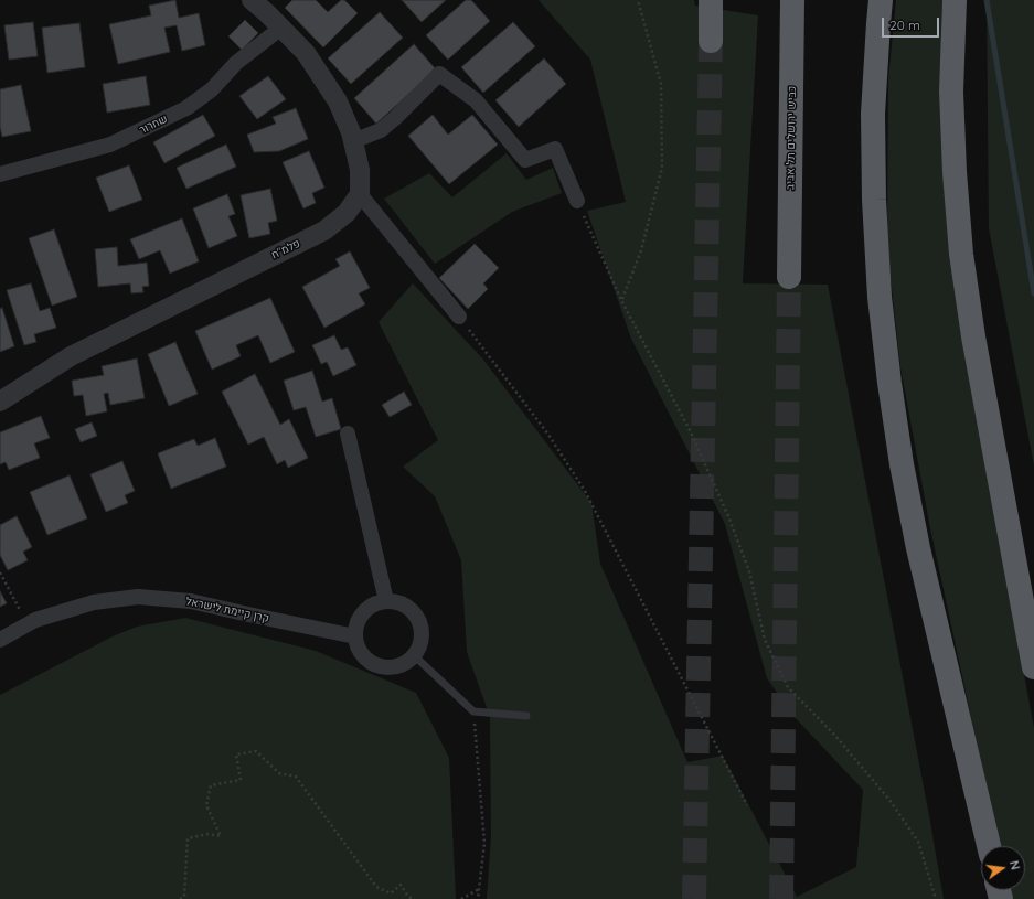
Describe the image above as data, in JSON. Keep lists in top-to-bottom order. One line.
{"streets":{"highway":["כביש ירושלים תל אביב"],"street":["שחרור","פלמ\"ח","קרן קיימת לישראל"]},"scale_bar":"20 m","north":"right"}
